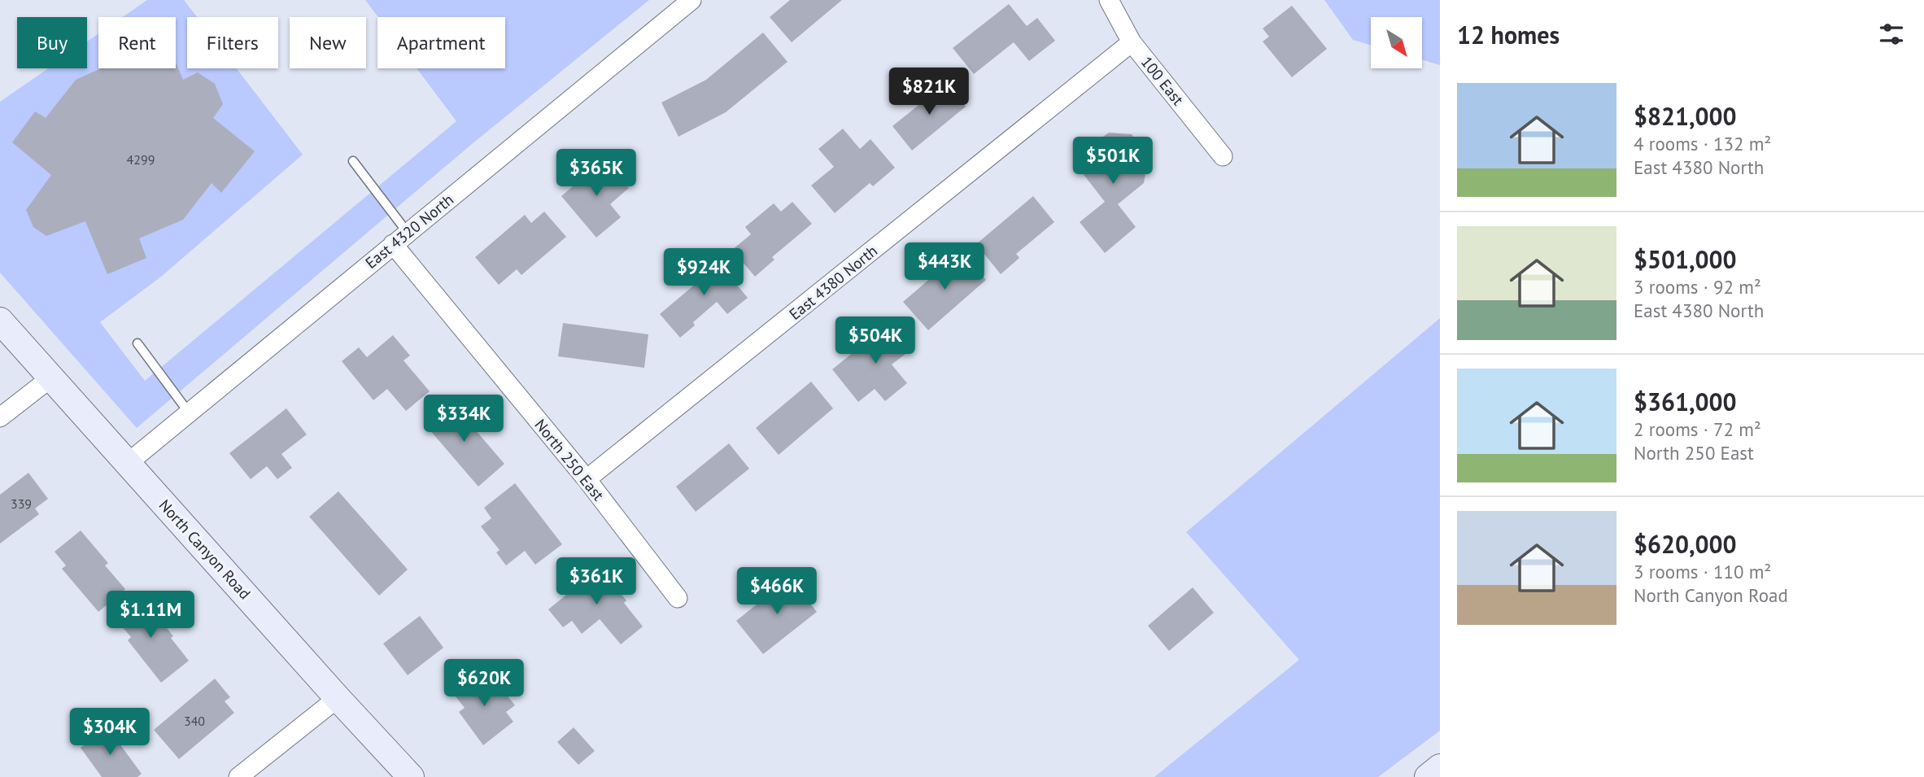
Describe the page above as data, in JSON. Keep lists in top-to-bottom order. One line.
{"streets":{"main road":["North Canyon Road"],"street":["100 East","East 4320 North","East 4380 North","North 250 East"]},"crossings":[["100 East","East 4380 North"],["East 4320 North","North 250 East"],["East 4320 North","North Canyon Road"],["East 4380 North","North 250 East"]],"house_numbers":["4299","339","340"],"north":"bottom right","page":{"heading":"12 homes","chip":["Buy","Rent","Filters","New","Apartment"],"price":["$821K","$501K","$365K","$443K","$924K","$504K","$334K","$361K","$466K","$1.11M","$620K","$304K"],"list":[{"name":"$821,000","note":"4 rooms · 132 m² · East 4380 North"},{"name":"$501,000","note":"3 rooms · 92 m² · East 4380 North"},{"name":"$361,000","note":"2 rooms · 72 m² · North 250 East"},{"name":"$620,000","note":"3 rooms · 110 m² · North Canyon Road"}]}}
